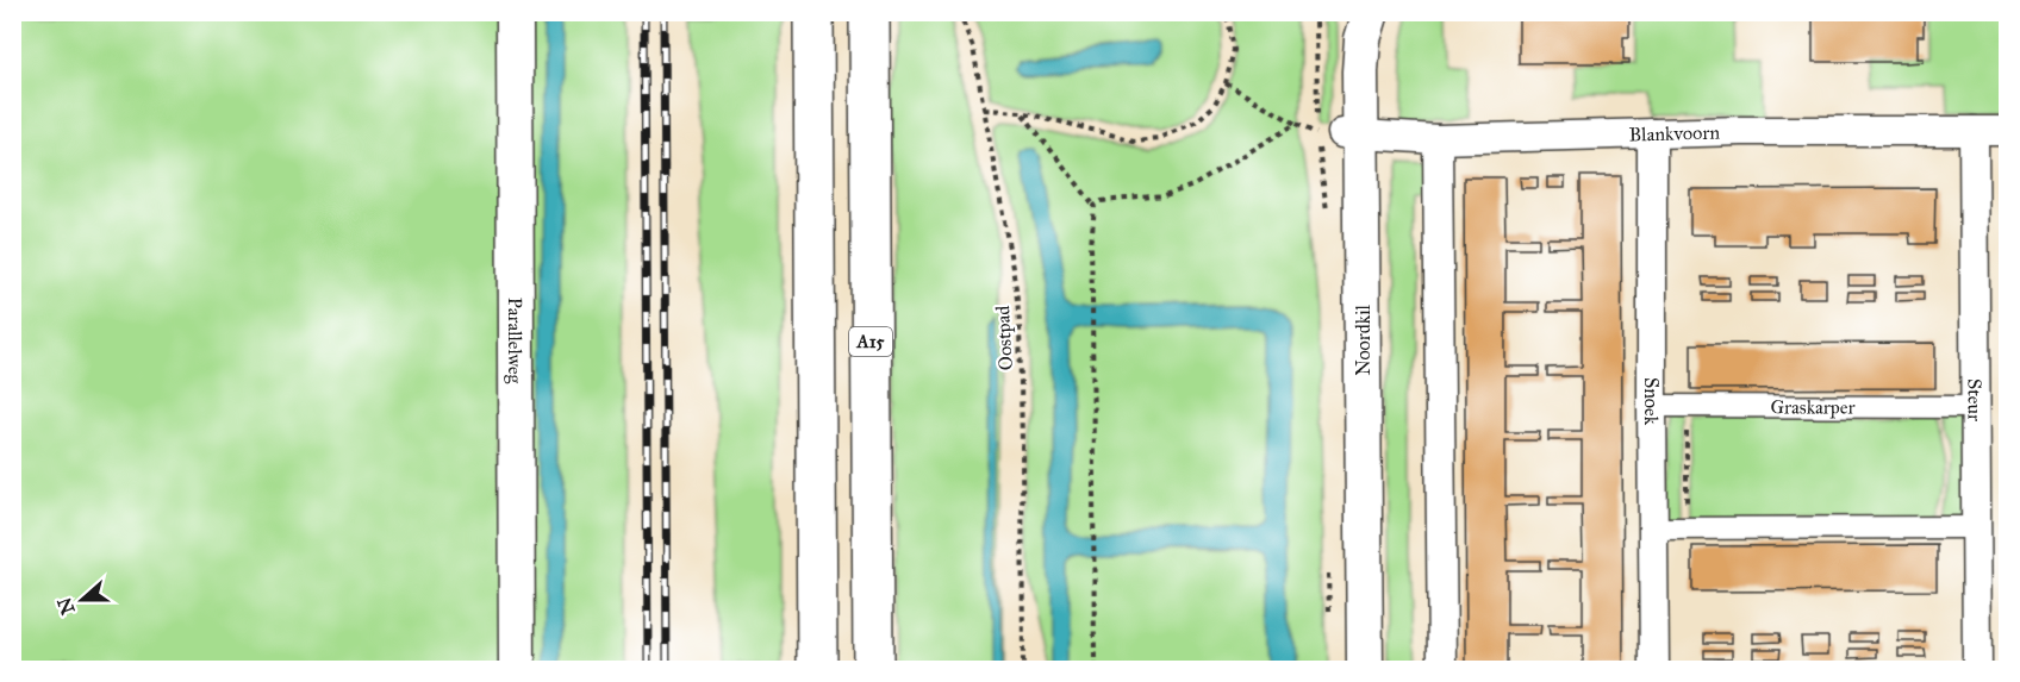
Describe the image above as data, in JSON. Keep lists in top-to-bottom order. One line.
{"streets":{"highway":["A15"],"street":["Blankvoorn","Noordkil","Parallelweg","Steur","Snoek","Graskarper"],"path":["Oostpad"]},"crossings":[["Blankvoorn","Noordkil"],["Blankvoorn","Steur"],["Blankvoorn","Snoek"],["Steur","Graskarper"],["Snoek","Graskarper"]],"north":"left"}
